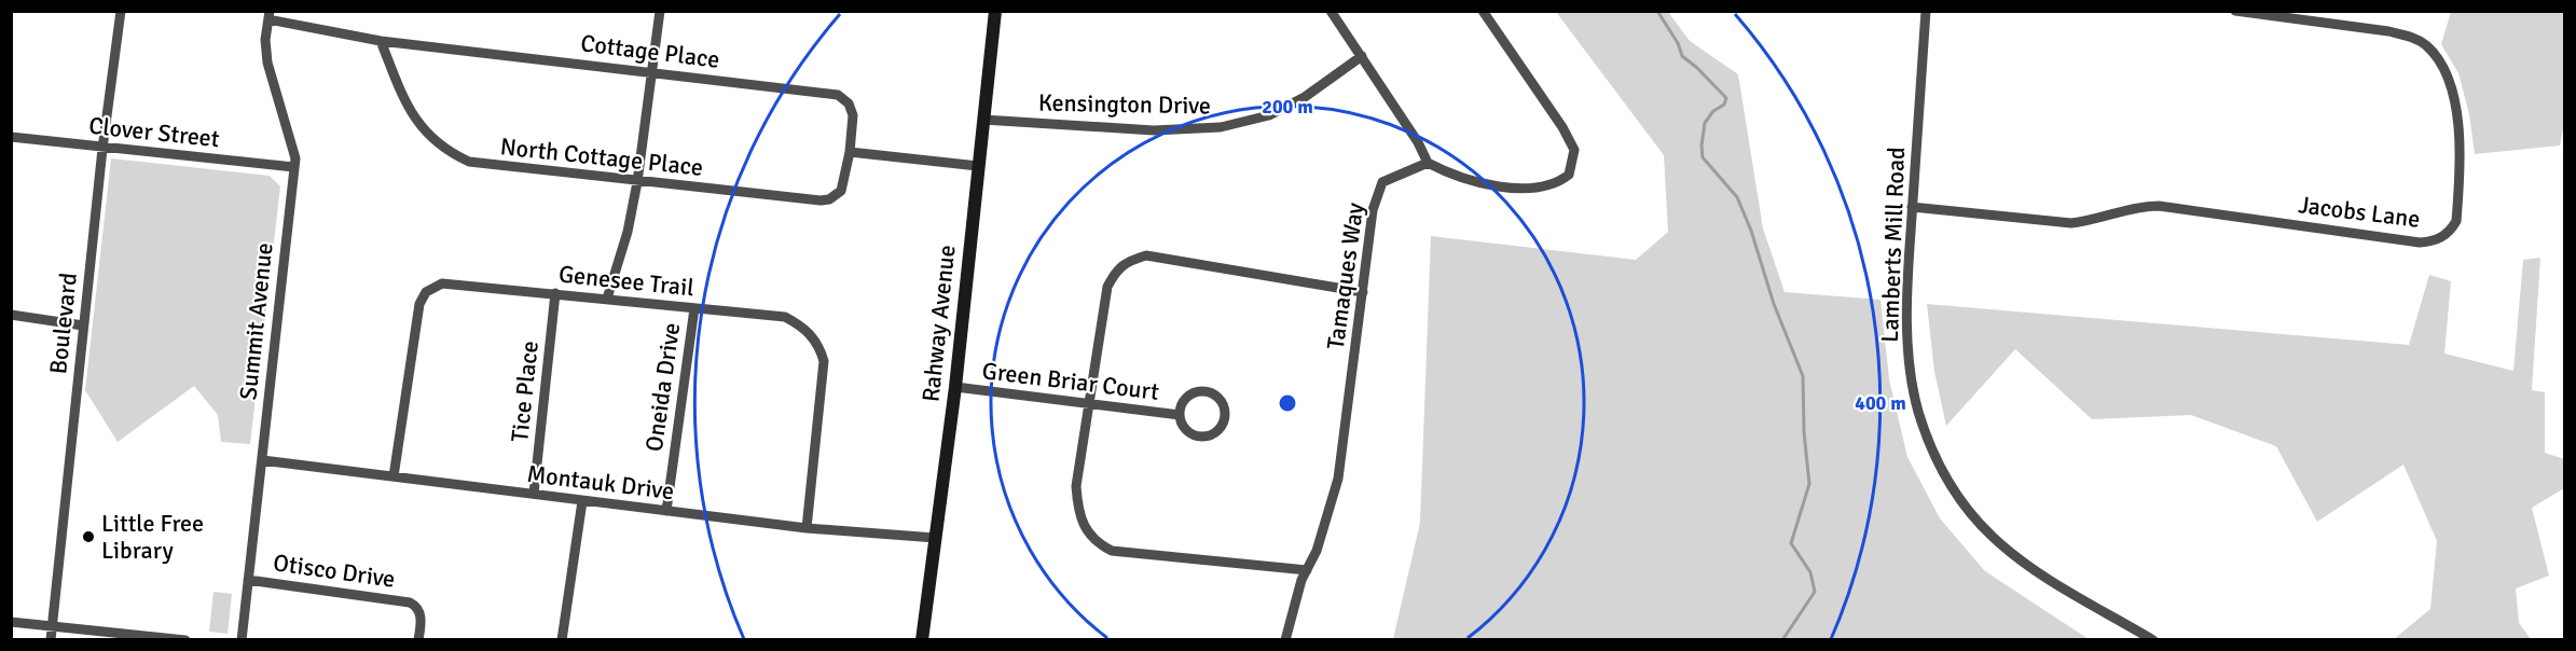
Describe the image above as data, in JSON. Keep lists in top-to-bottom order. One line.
{"streets":{"street":["Cottage Place","Kensington Drive","Clover Street","North Cottage Place","Jacobs Lane","Lamberts Mill Road","Tamaques Way","Genesee Trail","Summit Avenue","Boulevard","Rahway Avenue","Green Briar Court","Oneida Drive","Tice Place","Montauk Drive","Otisco Drive"]},"crossings":[["Cottage Place","North Cottage Place"],["Cottage Place","Summit Avenue"],["Kensington Drive","Rahway Avenue"],["Clover Street","Summit Avenue"],["Clover Street","Boulevard"],["Jacobs Lane","Lamberts Mill Road"],["Genesee Trail","Oneida Drive"],["Genesee Trail","Tice Place"],["Genesee Trail","Montauk Drive"],["Summit Avenue","Montauk Drive"],["Summit Avenue","Otisco Drive"],["Rahway Avenue","Green Briar Court"],["Rahway Avenue","Montauk Drive"],["Oneida Drive","Montauk Drive"],["Tice Place","Montauk Drive"]],"places":["Little Free Library"],"rings":["200 m","400 m"]}
